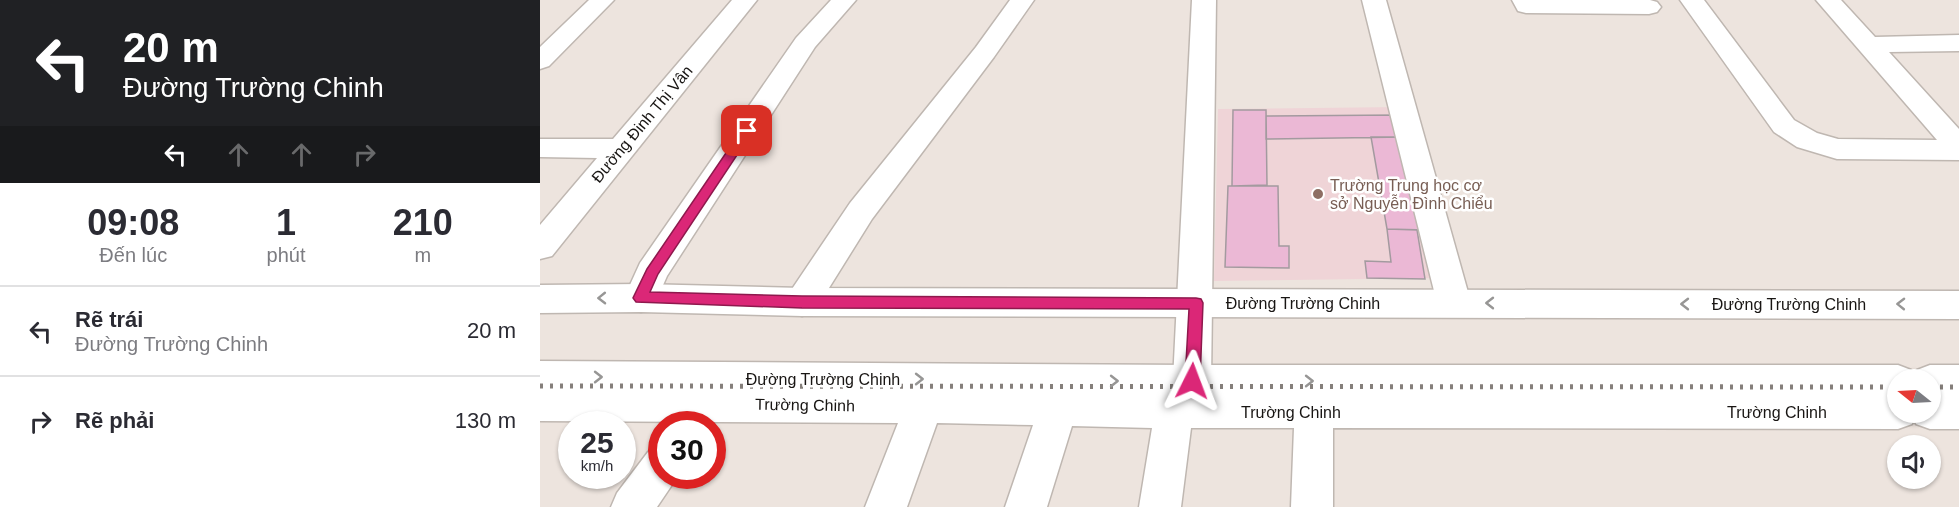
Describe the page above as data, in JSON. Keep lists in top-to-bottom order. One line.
{"streets":{"main road":["Đường Đinh Thị Vân","Đường Trường Chinh","Trường Chinh"]},"crossings":[["Đường Trường Chinh","Trường Chinh"]],"places":["Trường Trung học cơ sở Nguyễn Đình Chiểu"],"north":"left","page":{"turn":["20 m","Đường Trường Chinh"],"eta":["09:08","Đến lúc","1","phút","210","m"],"list":[{"name":"Rẽ trái","note":"Đường Trường Chinh","value":"20 m"},{"name":"Rẽ phải","value":"130 m"}],"speed":"25 km/h","limit":"30"}}
